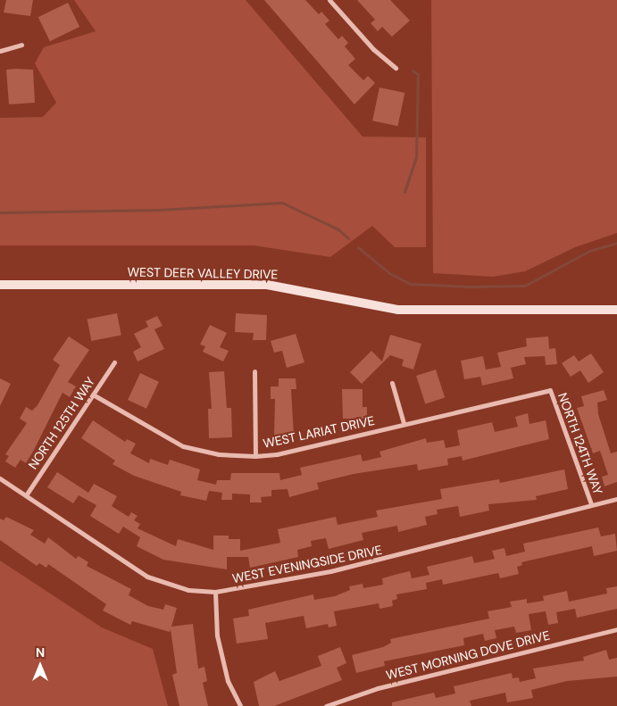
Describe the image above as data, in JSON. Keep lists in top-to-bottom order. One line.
{"streets":{"street":["WEST DEER VALLEY DRIVE","NORTH 125TH WAY","WEST LARIAT DRIVE","NORTH 124TH WAY","WEST EVENINGSIDE DRIVE","WEST MORNING DOVE DRIVE"]},"crossings":[["NORTH 125TH WAY","WEST LARIAT DRIVE"],["NORTH 125TH WAY","WEST EVENINGSIDE DRIVE"],["WEST LARIAT DRIVE","NORTH 124TH WAY"],["NORTH 124TH WAY","WEST EVENINGSIDE DRIVE"]],"north":"top"}
